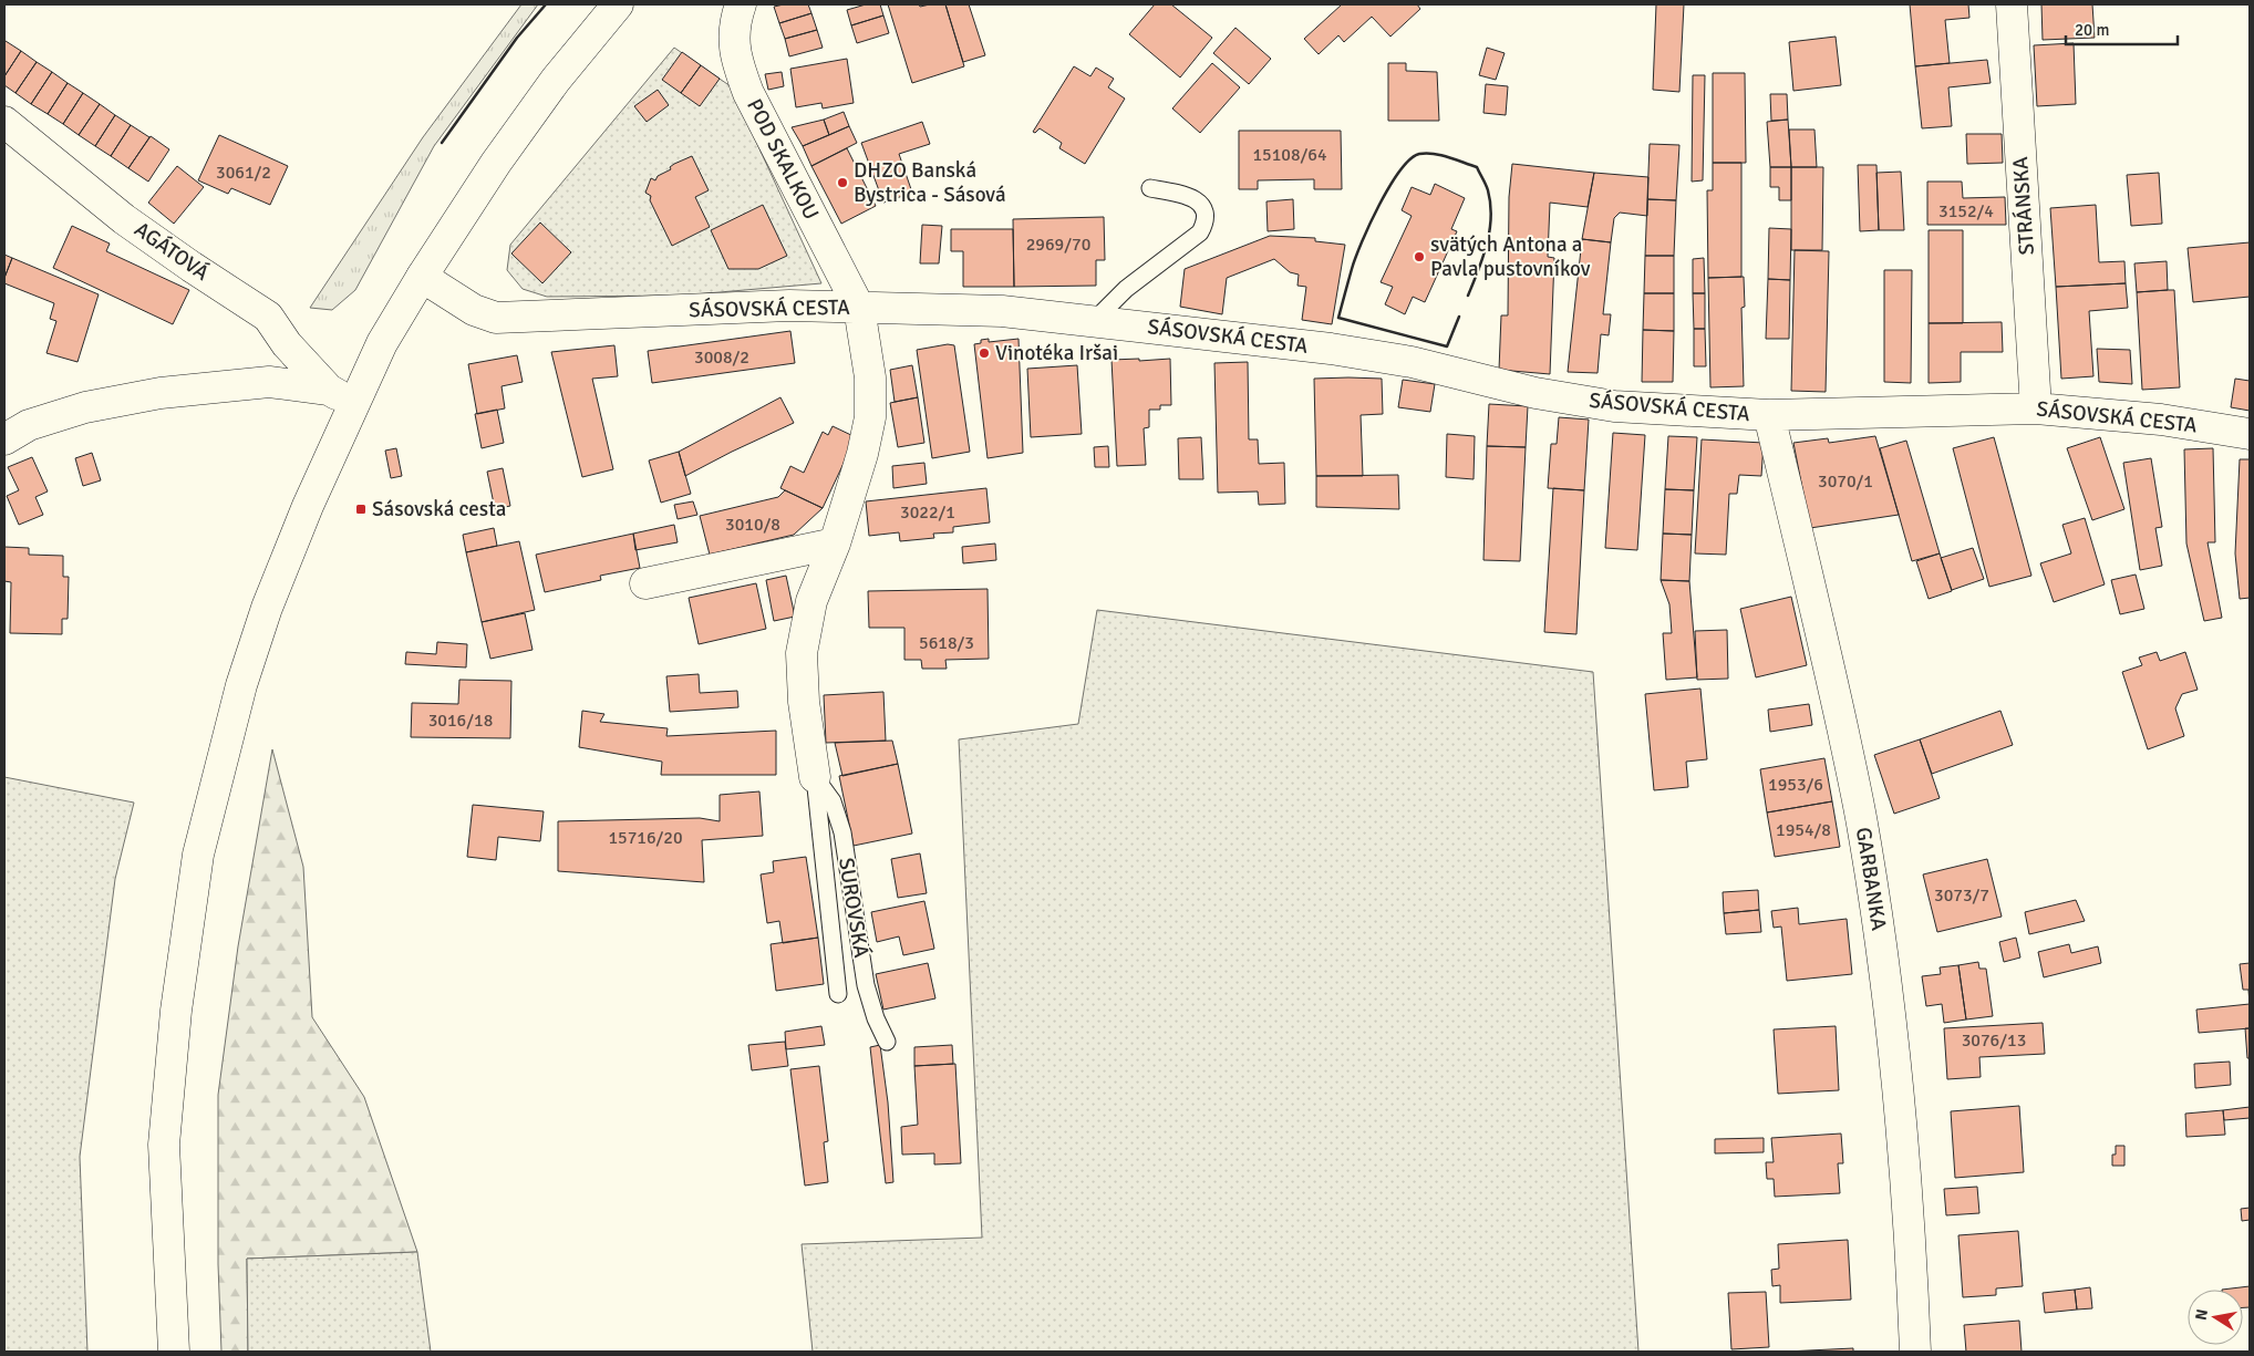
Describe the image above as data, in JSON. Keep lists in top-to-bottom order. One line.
{"streets":{"street":["POD SKALKOU","STRÁNSKA","AGÁTOVÁ","SÁSOVSKÁ CESTA","GARBANKA","SUROVSKÁ"]},"crossings":[["POD SKALKOU","SÁSOVSKÁ CESTA"],["POD SKALKOU","SUROVSKÁ"],["STRÁNSKA","SÁSOVSKÁ CESTA"],["SÁSOVSKÁ CESTA","GARBANKA"],["SÁSOVSKÁ CESTA","SUROVSKÁ"]],"places":{"other":["DHZO Banská Bystrica - Sásová","svätých Antona a Pavla pustovníkov","Vinotéka Iršai"],"transit":["Sásovská cesta"]},"house_numbers":["15108/64","3061/2","3152/4","2969/70","3008/2","3070/1","3022/1","3010/8","5618/3","3016/18","1953/6","1954/8","15716/20","3073/7","3076/13"],"scale_bar":"20 m","north":"left"}
